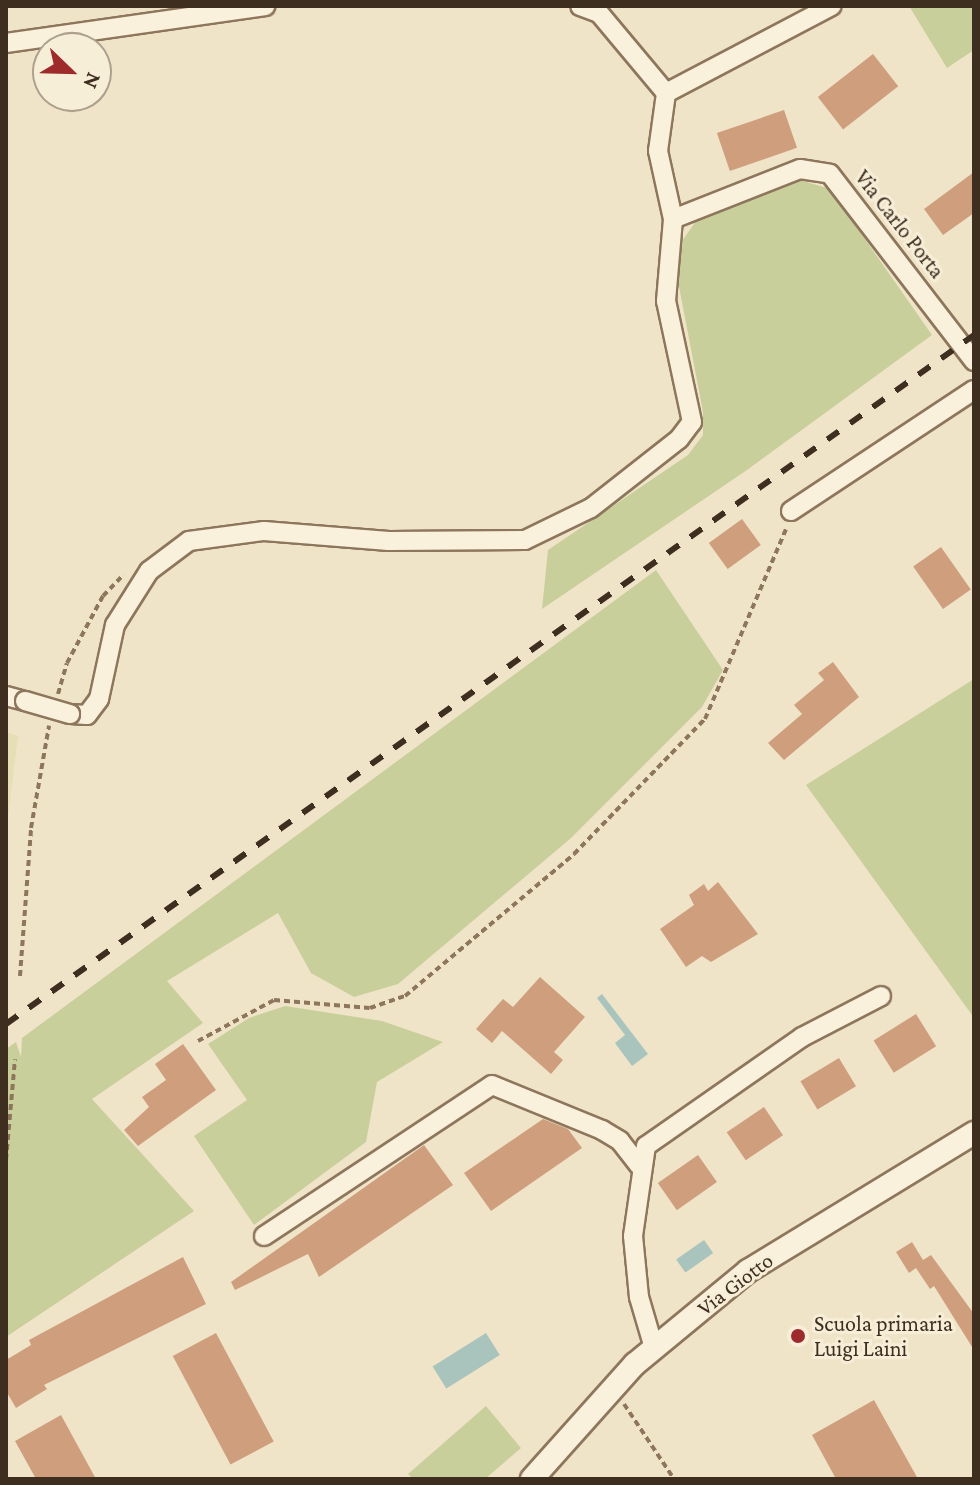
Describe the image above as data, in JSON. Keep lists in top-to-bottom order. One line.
{"streets":{"street":["Via Carlo Porta","Via Giotto"]},"places":["Scuola primaria Luigi Laini"],"north":"bottom right"}
